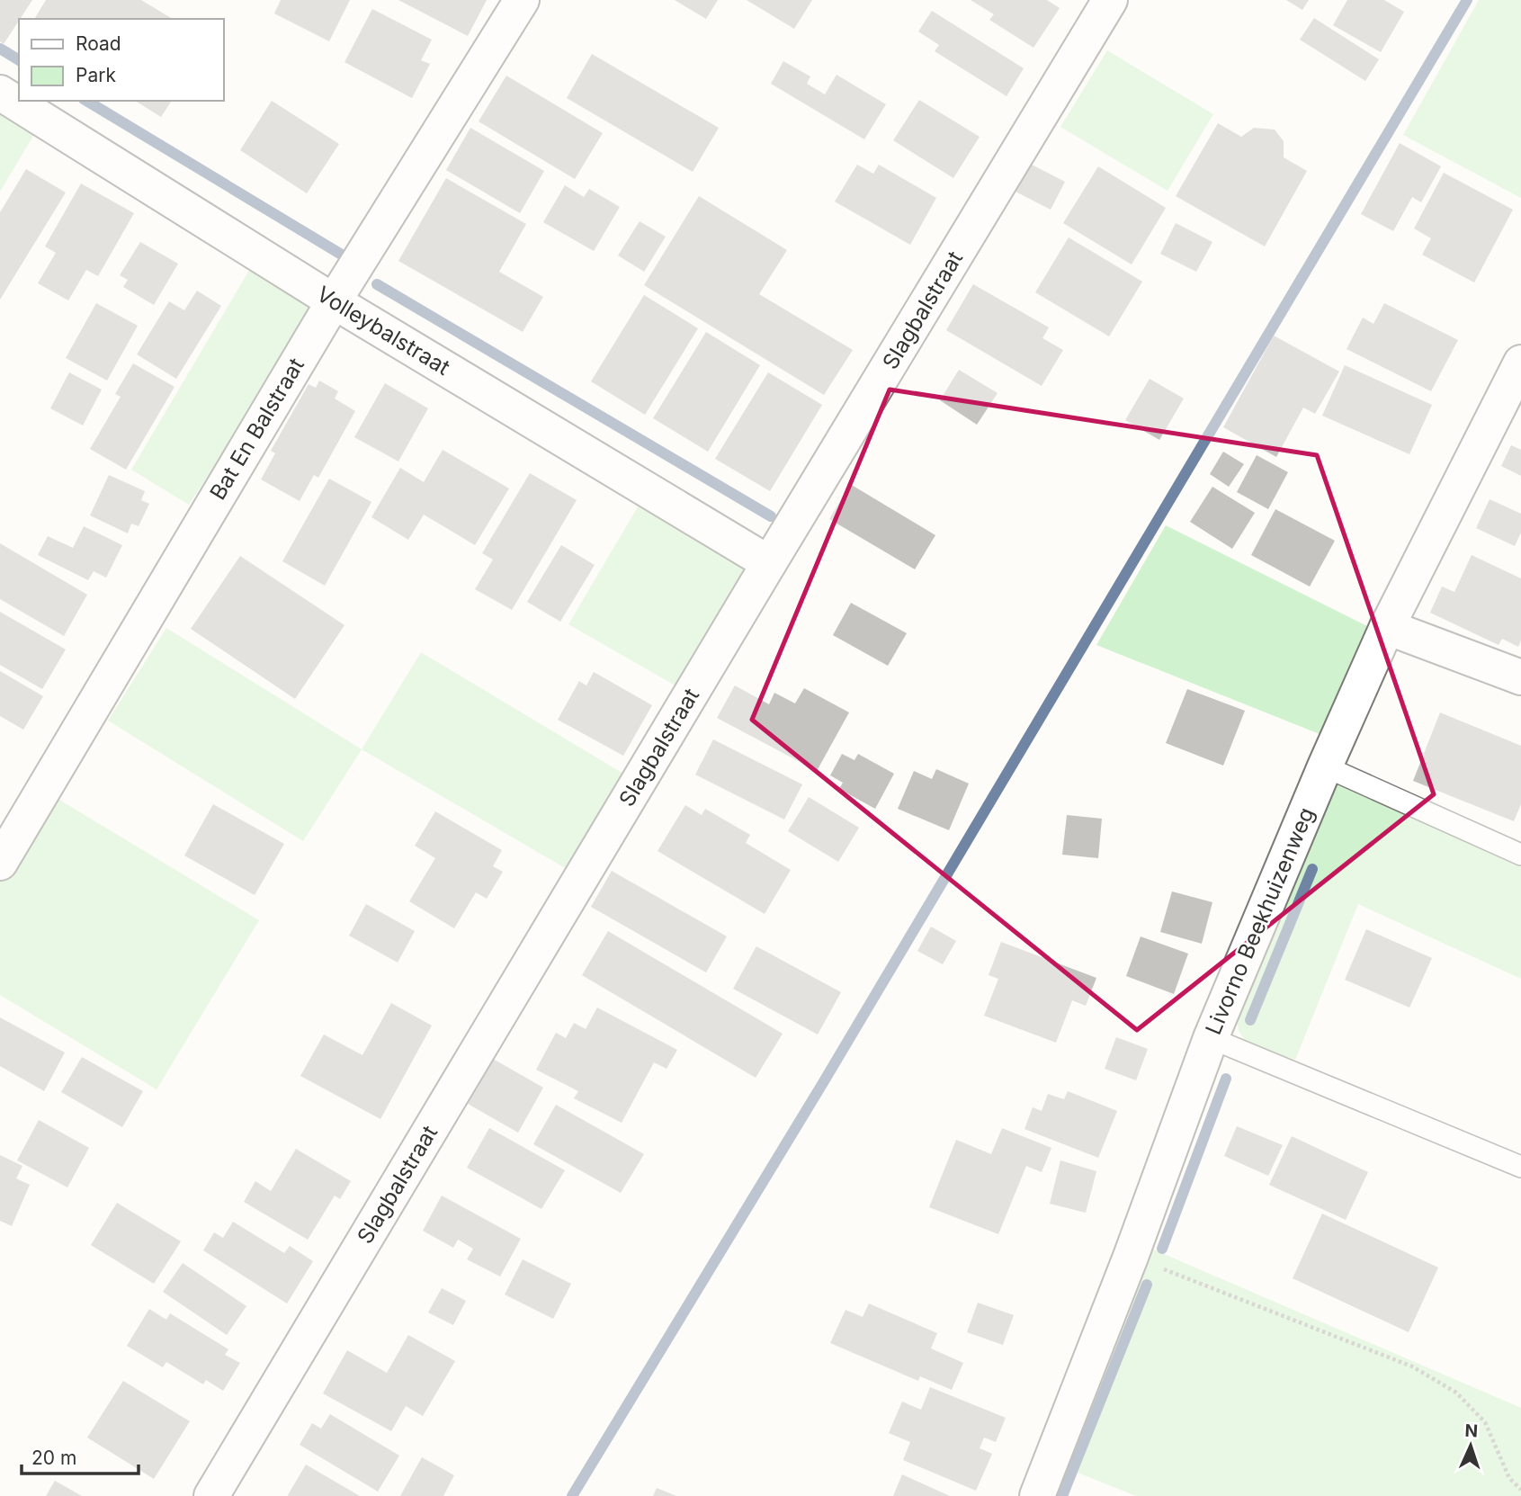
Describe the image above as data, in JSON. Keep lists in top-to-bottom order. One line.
{"streets":{"street":["Slagbalstraat","Volleybalstraat","Bat En Balstraat","Livorno Beekhuizenweg"]},"crossings":[["Slagbalstraat","Volleybalstraat"],["Volleybalstraat","Bat En Balstraat"]],"legend":["Road","Park"],"scale_bar":"20 m","north":"top"}
